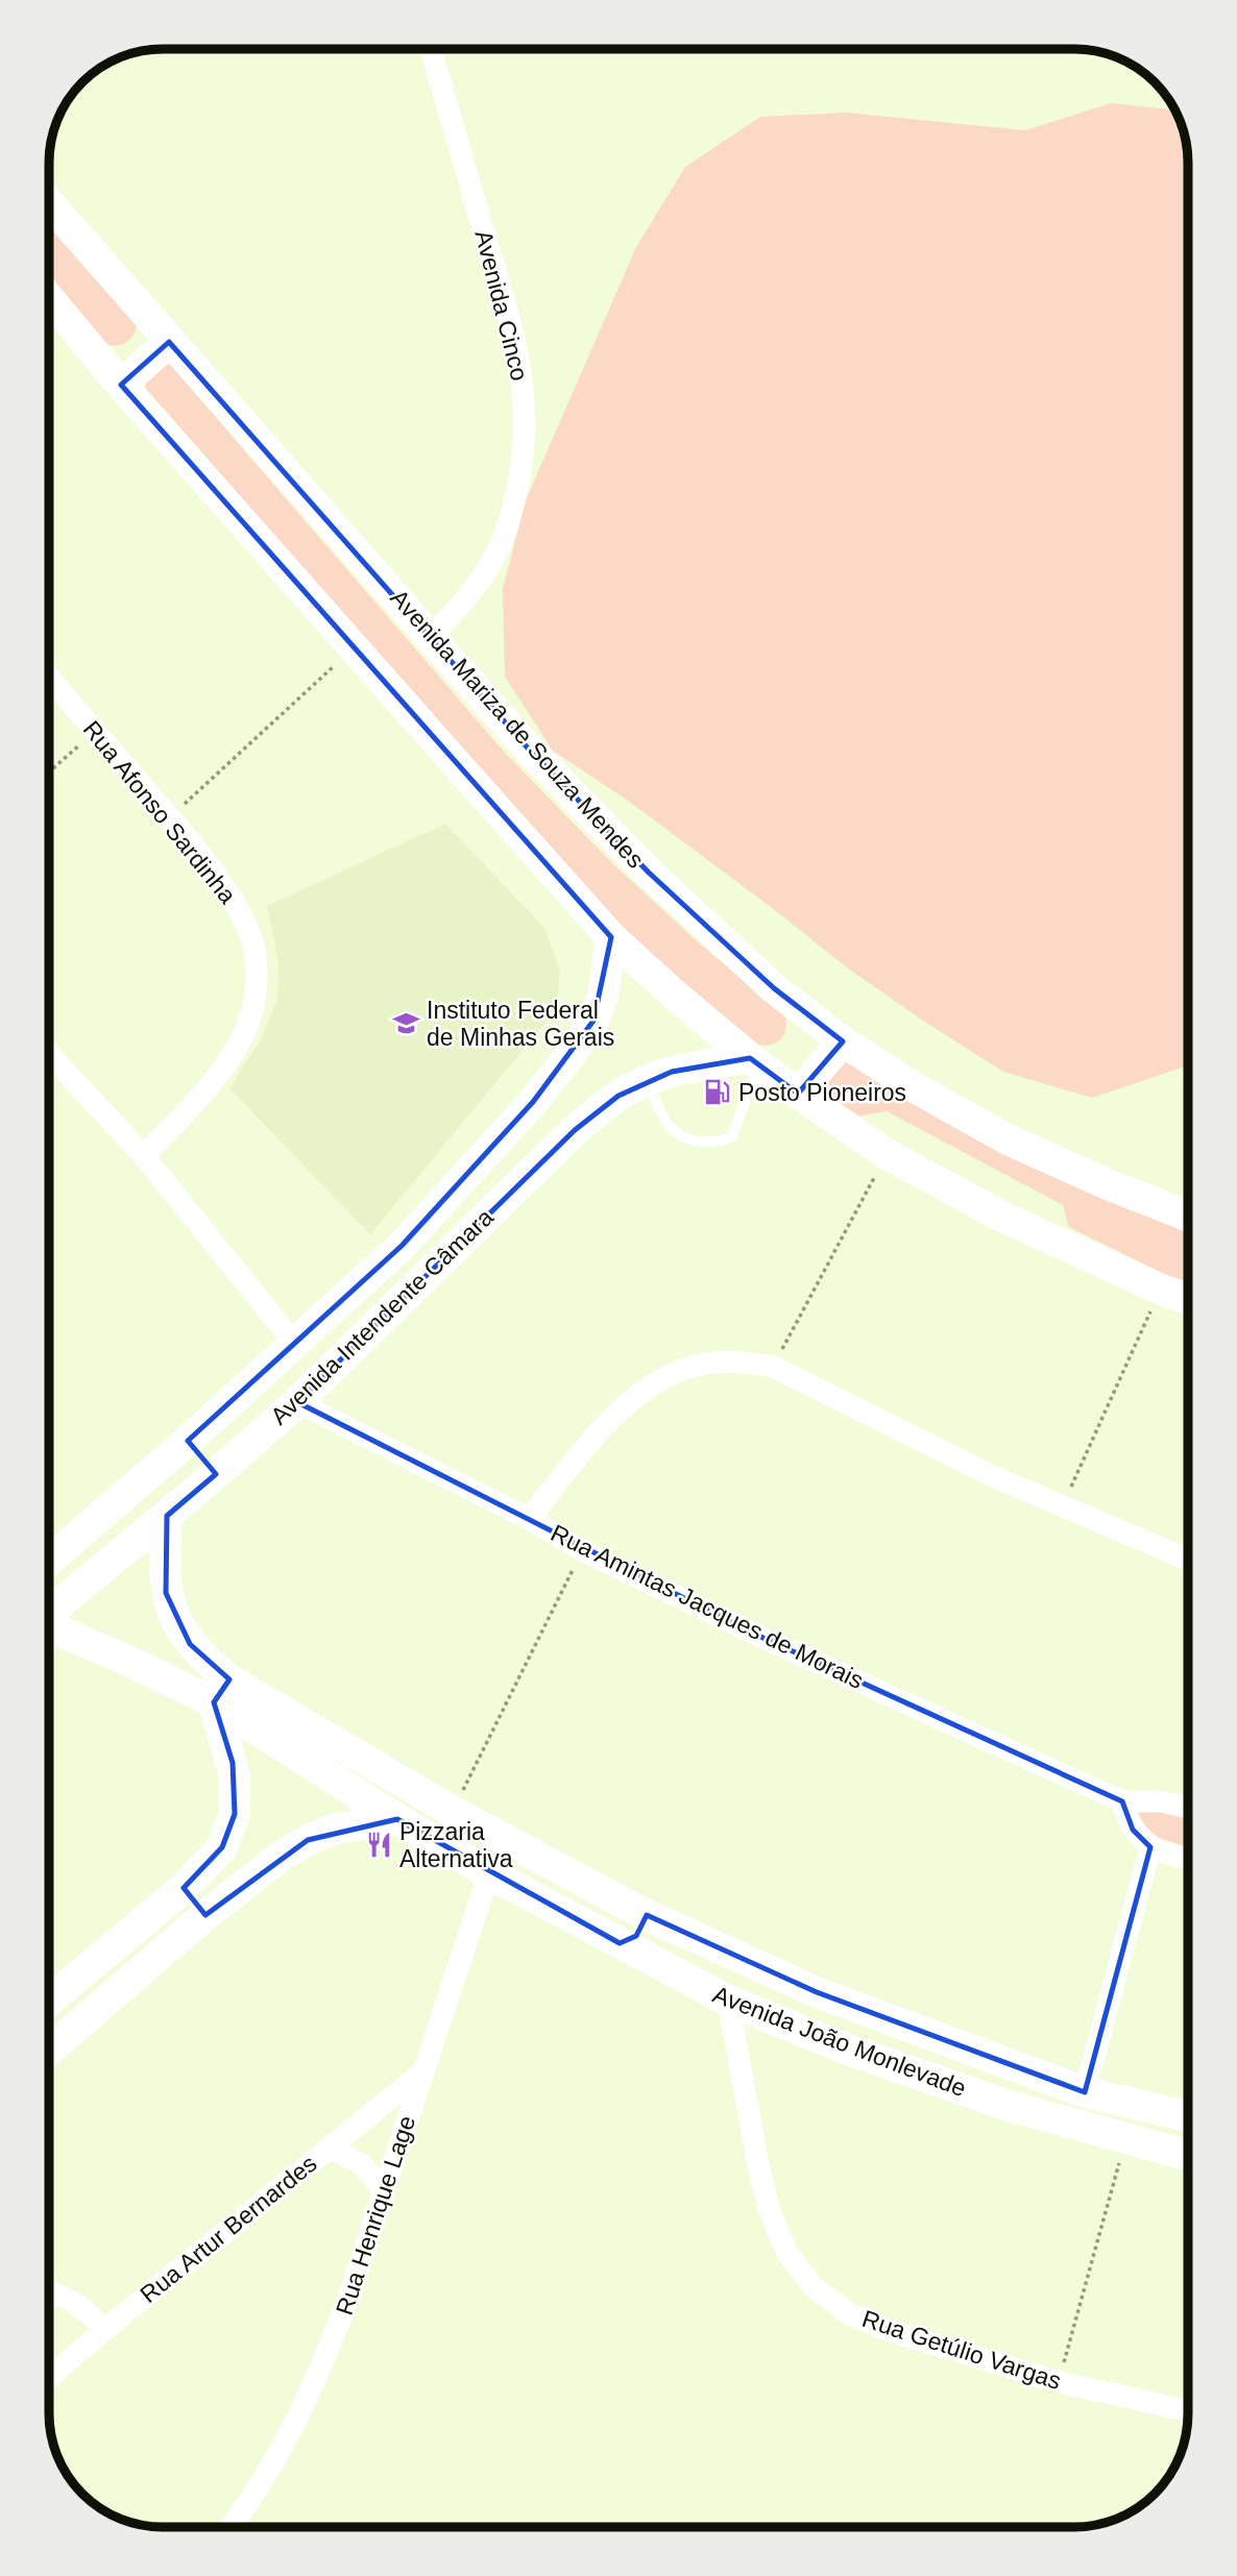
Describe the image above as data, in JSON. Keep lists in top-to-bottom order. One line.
{"streets":{"main road":["Avenida Mariza de Souza Mendes","Avenida Intendente Câmara","Avenida João Monlevade"],"street":["Avenida Cinco","Rua Afonso Sardinha","Rua Amintas Jacques de Morais","Rua Henrique Lage","Rua Artur Bernardes","Rua Getúlio Vargas"]},"crossings":[["Avenida Cinco","Avenida Mariza de Souza Mendes"],["Avenida Intendente Câmara","Rua Amintas Jacques de Morais"],["Avenida Intendente Câmara","Avenida João Monlevade"],["Avenida João Monlevade","Rua Henrique Lage"],["Avenida João Monlevade","Rua Getúlio Vargas"],["Rua Henrique Lage","Rua Artur Bernardes"]],"places":{"school or university":["Instituto Federal de Minhas Gerais"],"fuel station":["Posto Pioneiros"],"restaurant":["Pizzaria Alternativa"]}}
